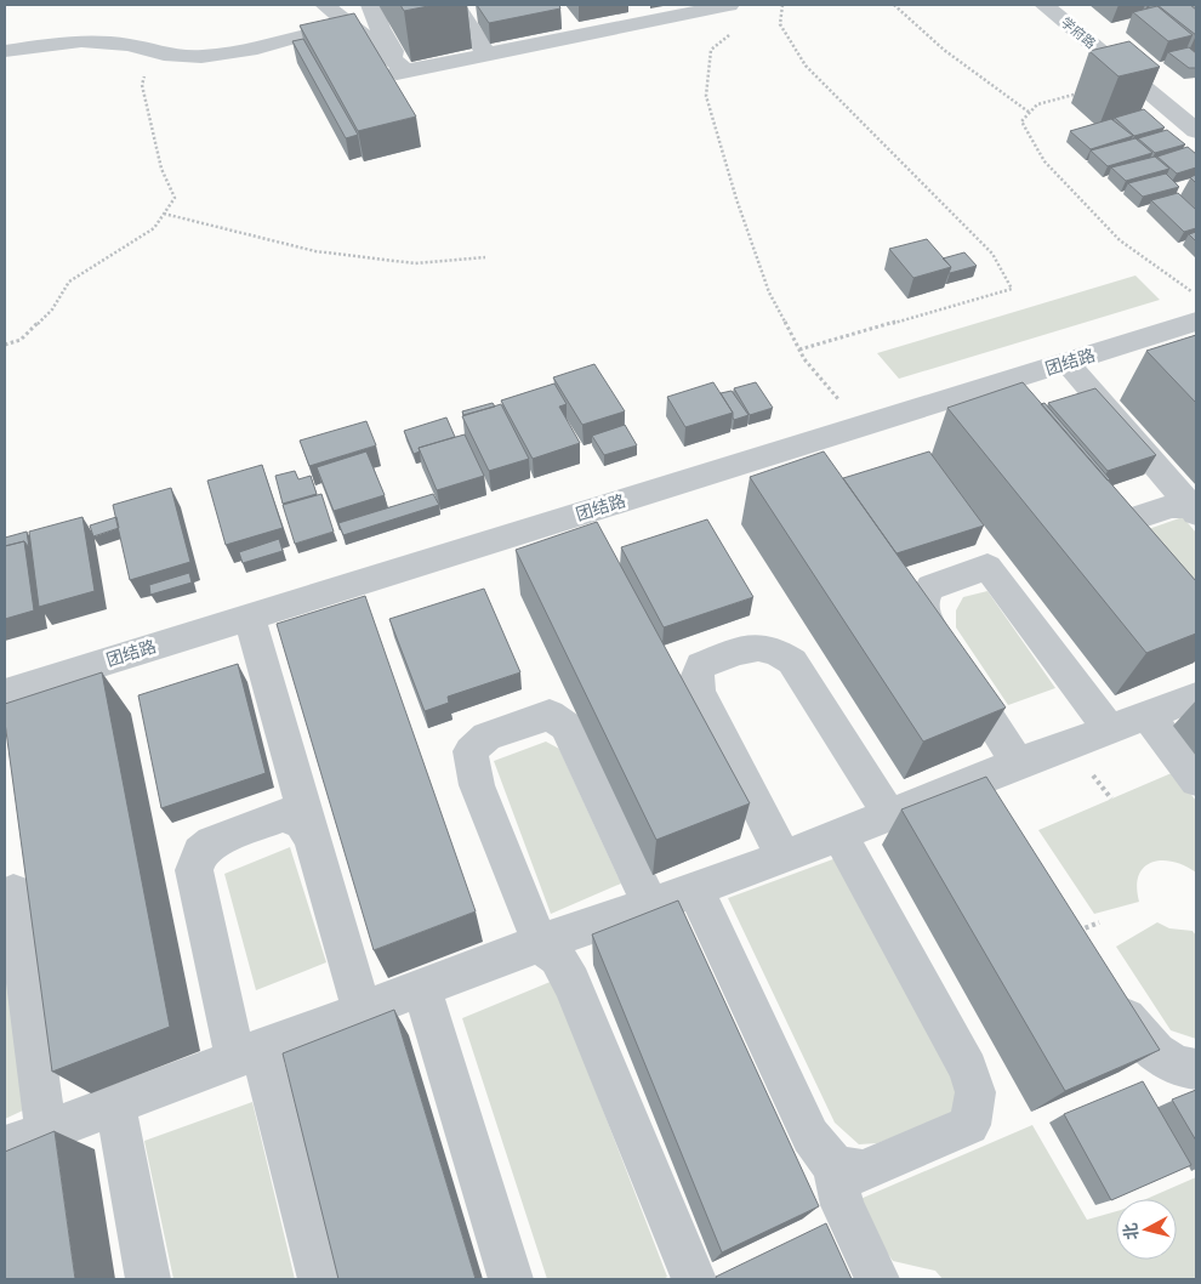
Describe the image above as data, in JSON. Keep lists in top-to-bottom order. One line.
{"streets":{"street":["学府路","团结路"]},"north":"left"}
